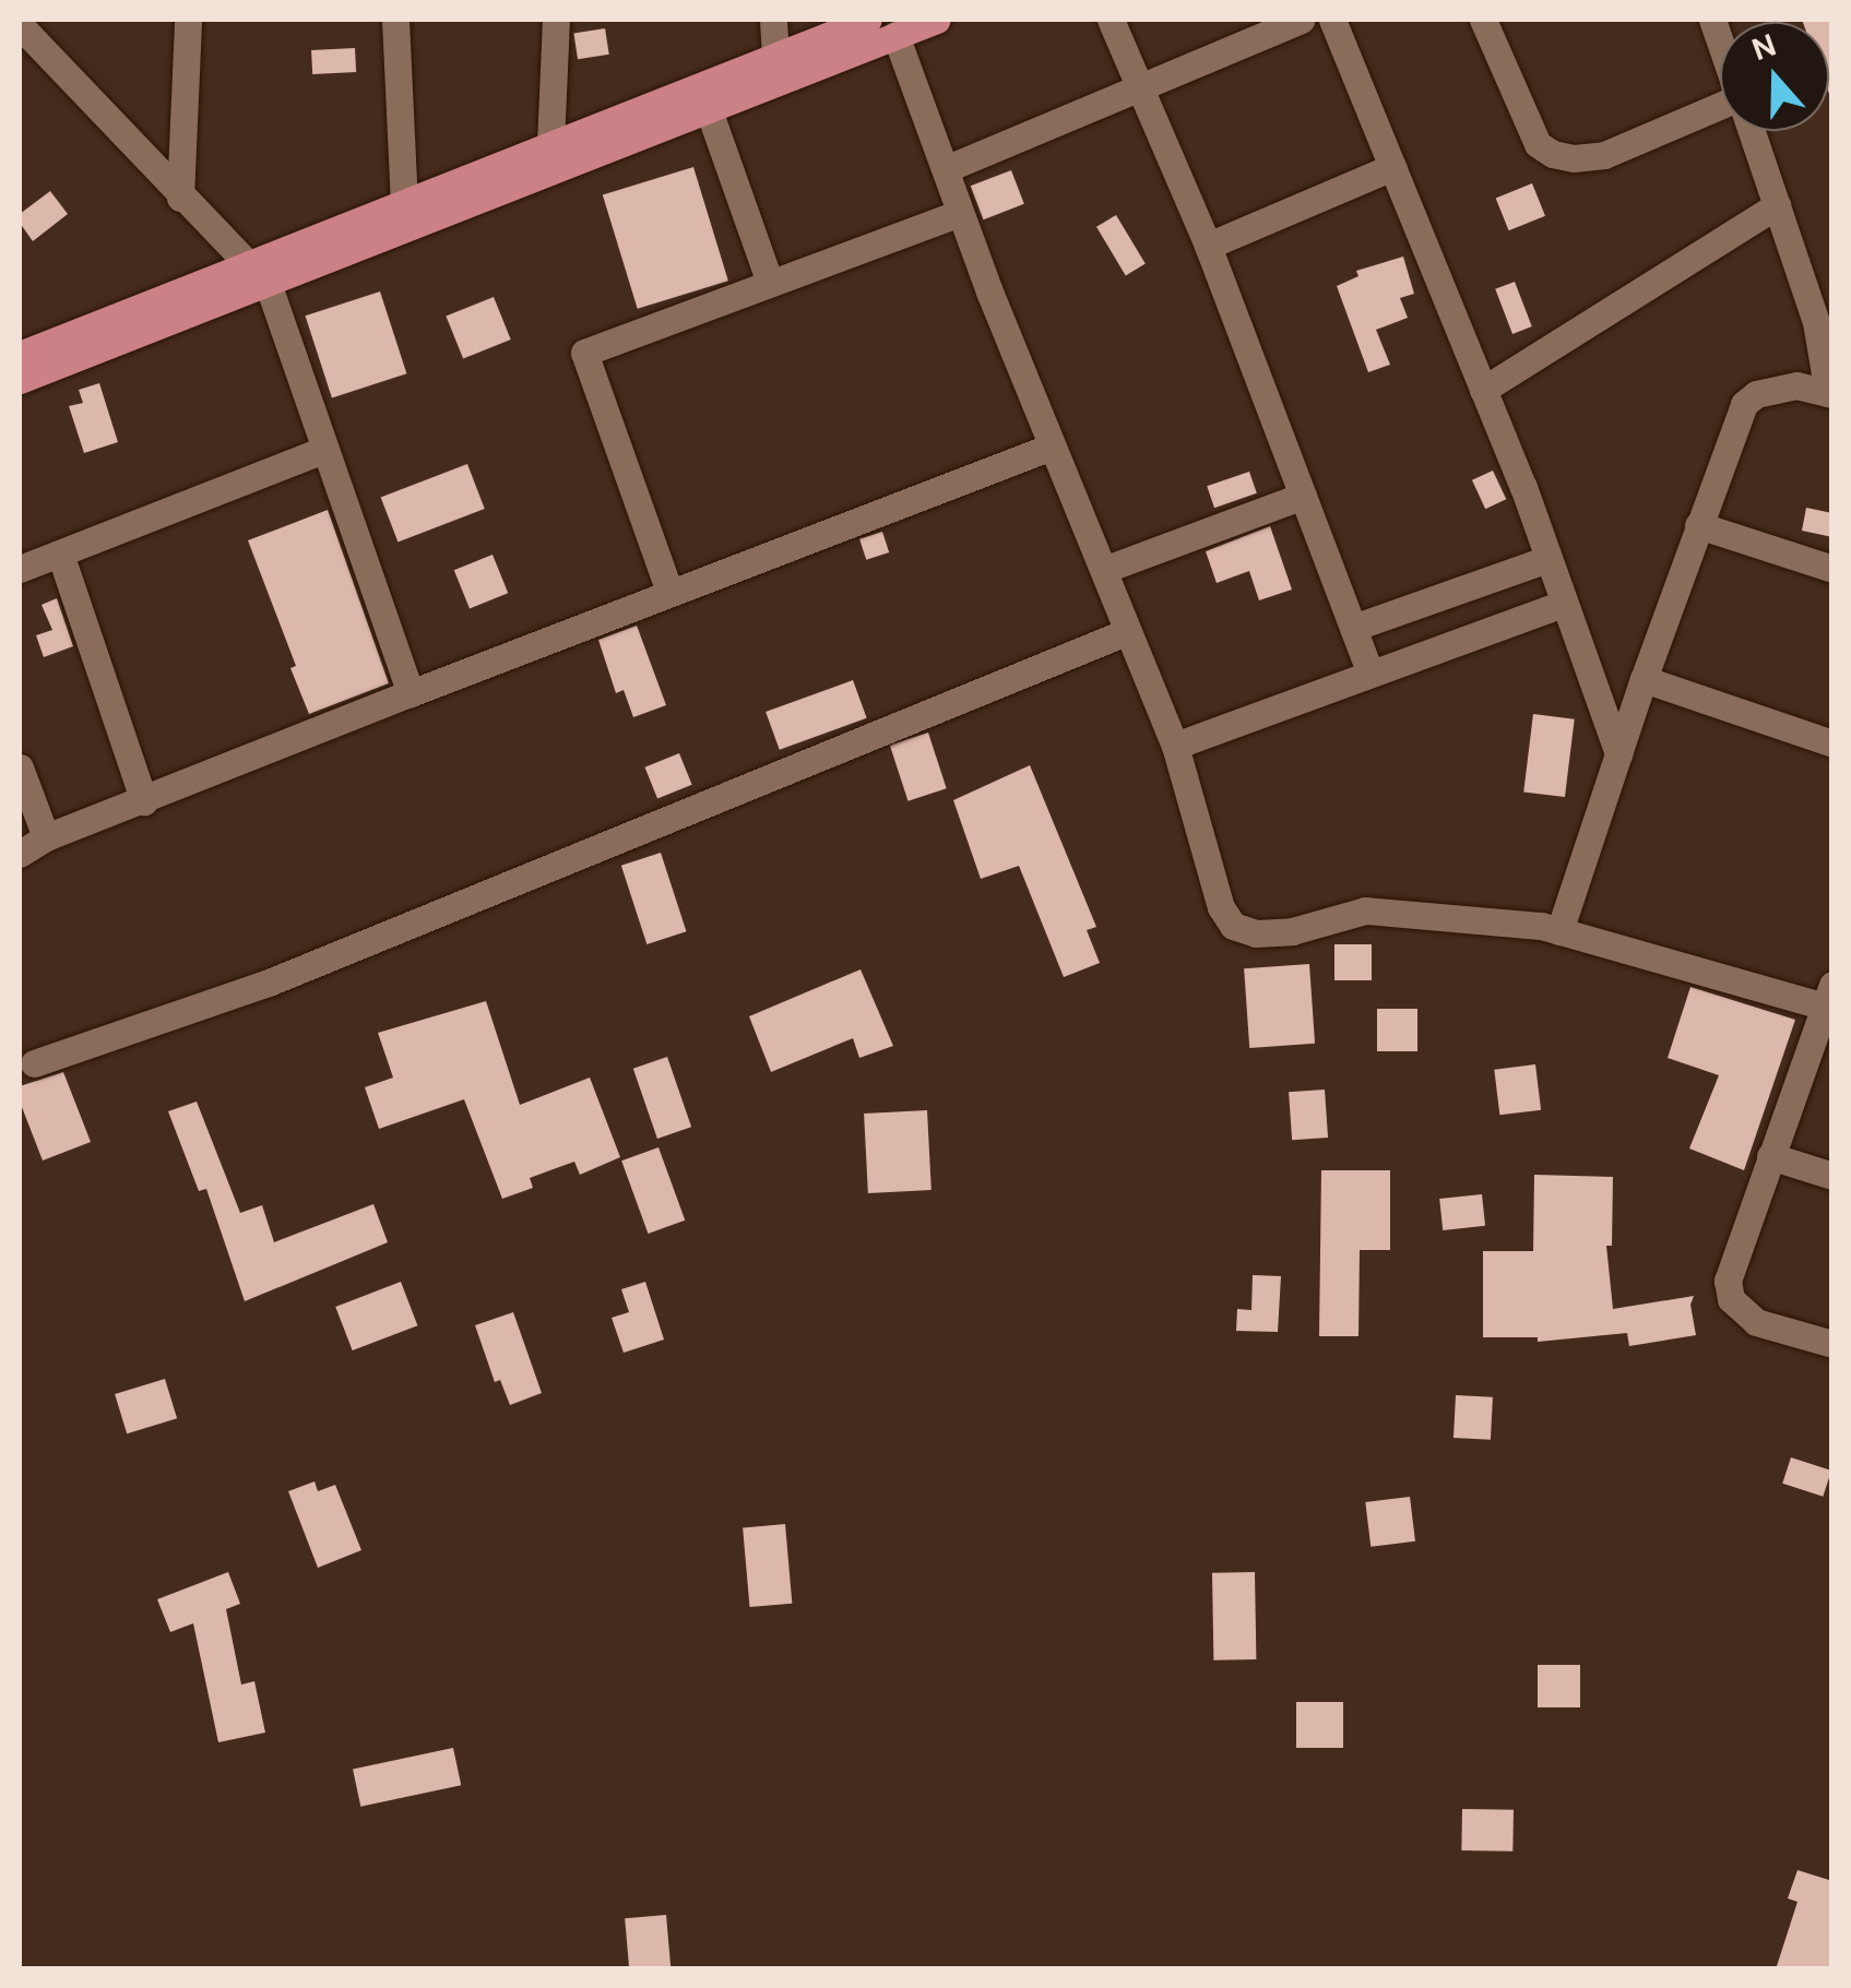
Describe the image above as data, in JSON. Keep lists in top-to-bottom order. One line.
{"north":"top"}
